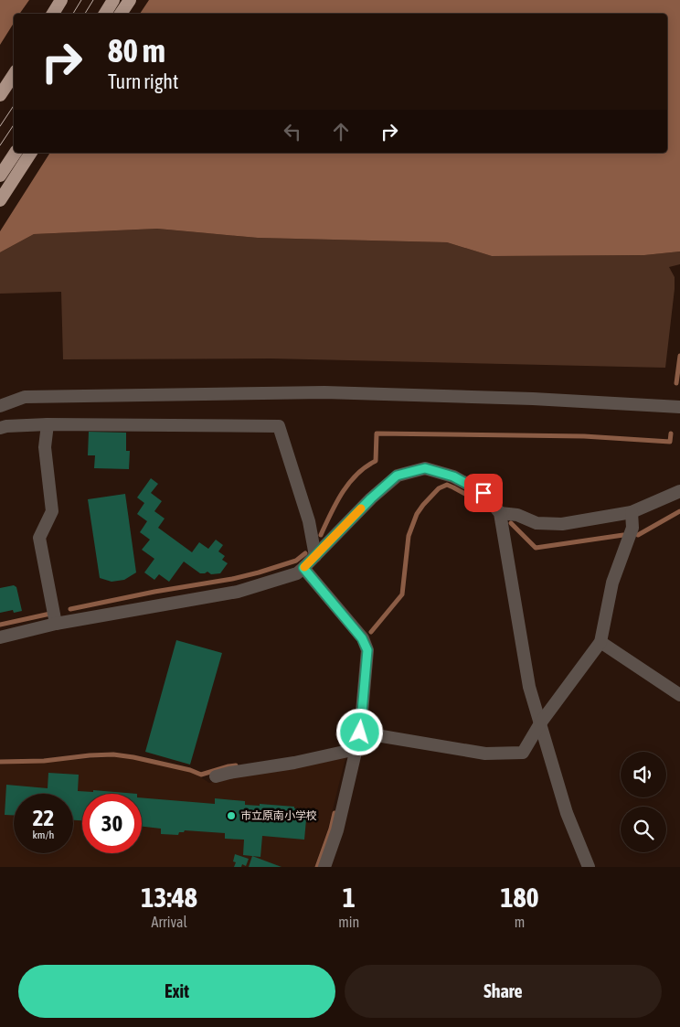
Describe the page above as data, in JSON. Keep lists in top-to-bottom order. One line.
{"places":["市立原南小学校"],"page":{"turn":["80 m","Turn right"],"speed":"22 km/h","limit":"30","eta":["13:48","Arrival","1","min","180","m"],"buttons":["Exit","Share"]}}
